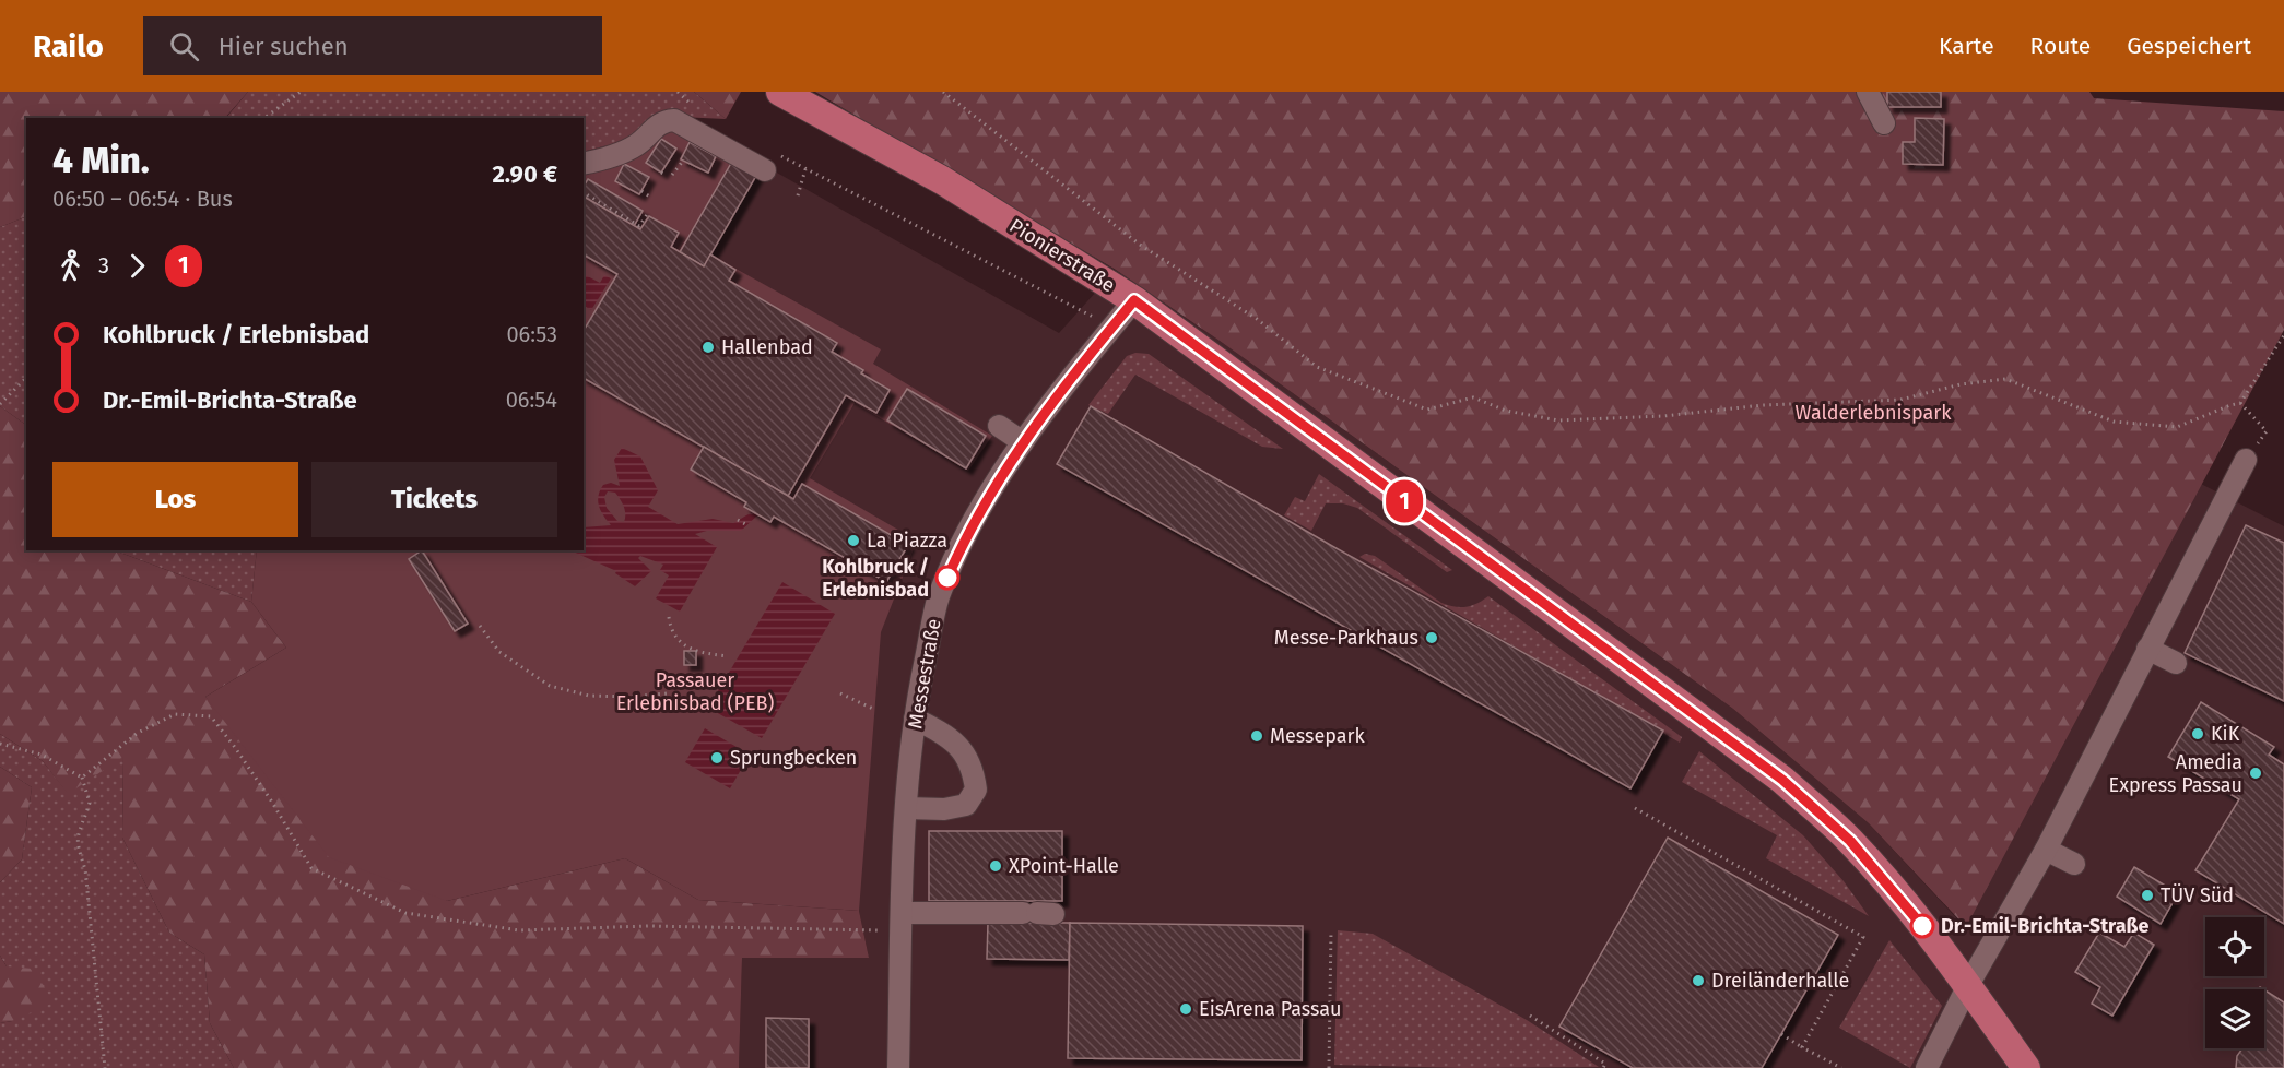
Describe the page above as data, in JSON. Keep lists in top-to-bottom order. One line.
{"streets":{"main road":["Pionierstraße"],"street":["Messestraße"]},"crossings":[["Pionierstraße","Messestraße"]],"parks":["Walderlebnispark","Passauer Erlebnisbad (PEB)"],"places":["Hallenbad","La Piazza","Kohlbruck / Erlebnisbad","Messe-Parkhaus","KiK","Messepark","Sprungbecken","Amedia Express Passau","XPoint-Halle","TÜV Süd","Dr.-Emil-Brichta-Straße","Dreiländerhalle","EisArena Passau"],"lines":["bus line 1"],"page":{"header":"Railo","search":"Hier suchen","nav":["Karte","Route","Gespeichert"],"on_map":"1","heading":["4 Min.","06:50 – 06:54 · Bus","2.90 €"],"legs":["3","1"],"list":[{"name":"Kohlbruck / Erlebnisbad","value":"06:53"},{"name":"Dr.-Emil-Brichta-Straße","value":"06:54"}],"buttons":["Los","Tickets"]}}
